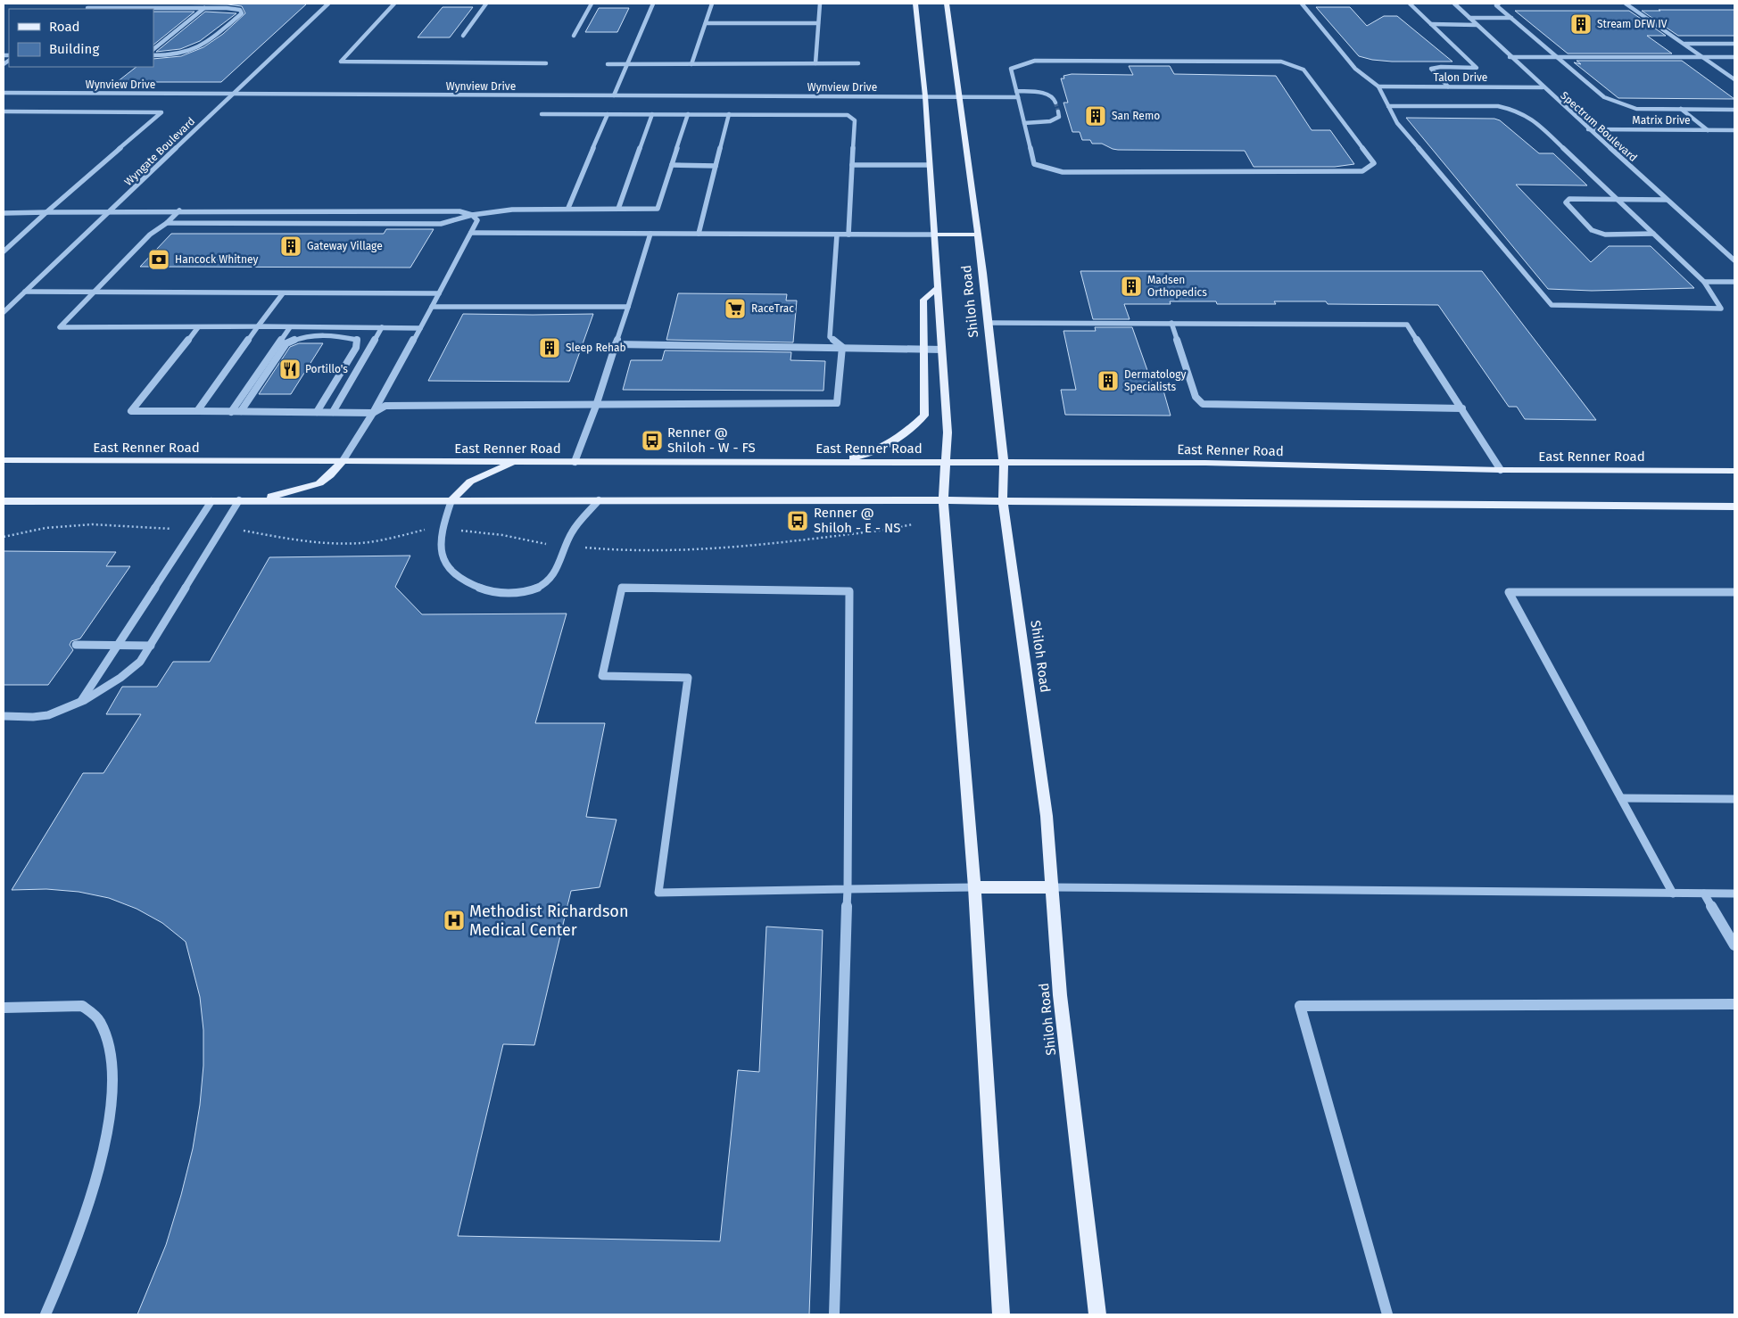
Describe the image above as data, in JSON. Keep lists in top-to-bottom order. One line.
{"streets":{"main road":["Shiloh Road","East Renner Road"],"street":["Talon Drive","Wynview Drive","Matrix Drive","Spectrum Boulevard","Wyngate Boulevard"]},"crossings":[["Talon Drive","Spectrum Boulevard"],["Wynview Drive","Wyngate Boulevard"],["Wynview Drive","Shiloh Road"],["Matrix Drive","Spectrum Boulevard"],["Shiloh Road","East Renner Road"]],"places":{"building":["Stream DFW IV","San Remo","Gateway Village","Madsen Orthopedics","Sleep Rehab","Dermatology Specialists"],"bank":["Hancock Whitney"],"supermarket":["RaceTrac"],"restaurant":["Portillo's"],"bus stop":["Renner @ Shiloh - W - FS","Renner @ Shiloh - E - NS"],"hospital":["Methodist Richardson Medical Center"]},"legend":["Road","Building"]}
